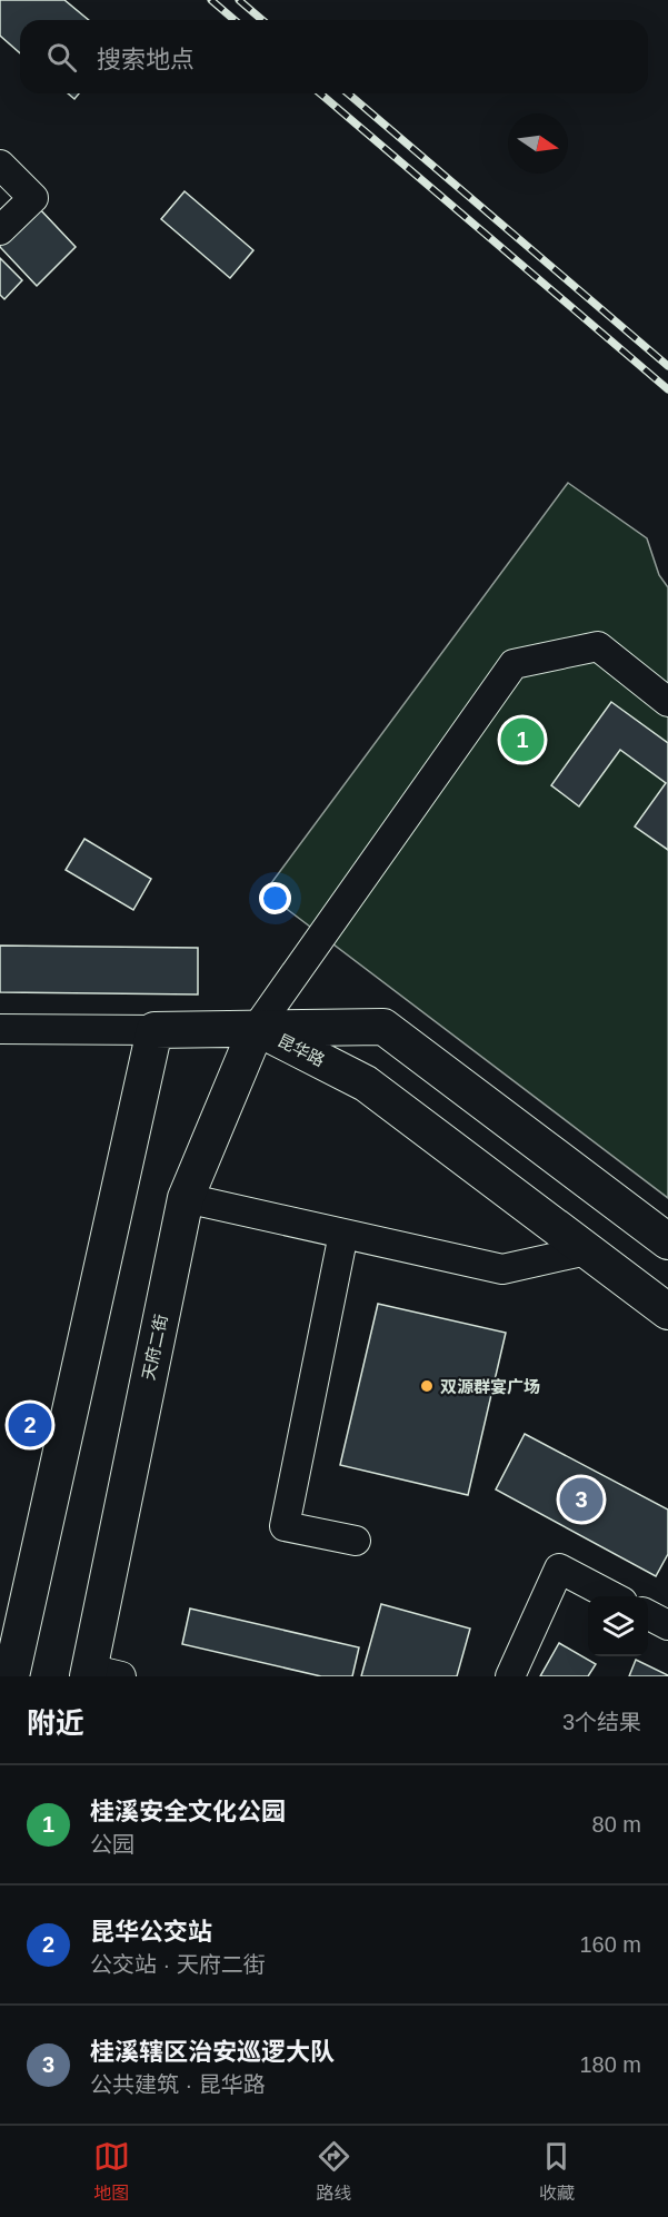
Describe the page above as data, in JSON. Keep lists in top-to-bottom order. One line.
{"streets":{"main road":["昆华路","天府二街"]},"crossings":[["昆华路","天府二街"]],"places":["双源群宴广场"],"north":"right","page":{"search":"搜索地点","pins":["1","2","3"],"heading":["附近","3个结果"],"list":[{"mark":"1","name":"桂溪安全文化公园","note":"公园","value":"80 m"},{"mark":"2","name":"昆华公交站","note":"公交站 · 天府二街","value":"160 m"},{"mark":"3","name":"桂溪辖区治安巡逻大队","note":"公共建筑 · 昆华路","value":"180 m"}],"nav":["地图","路线","收藏"]}}
